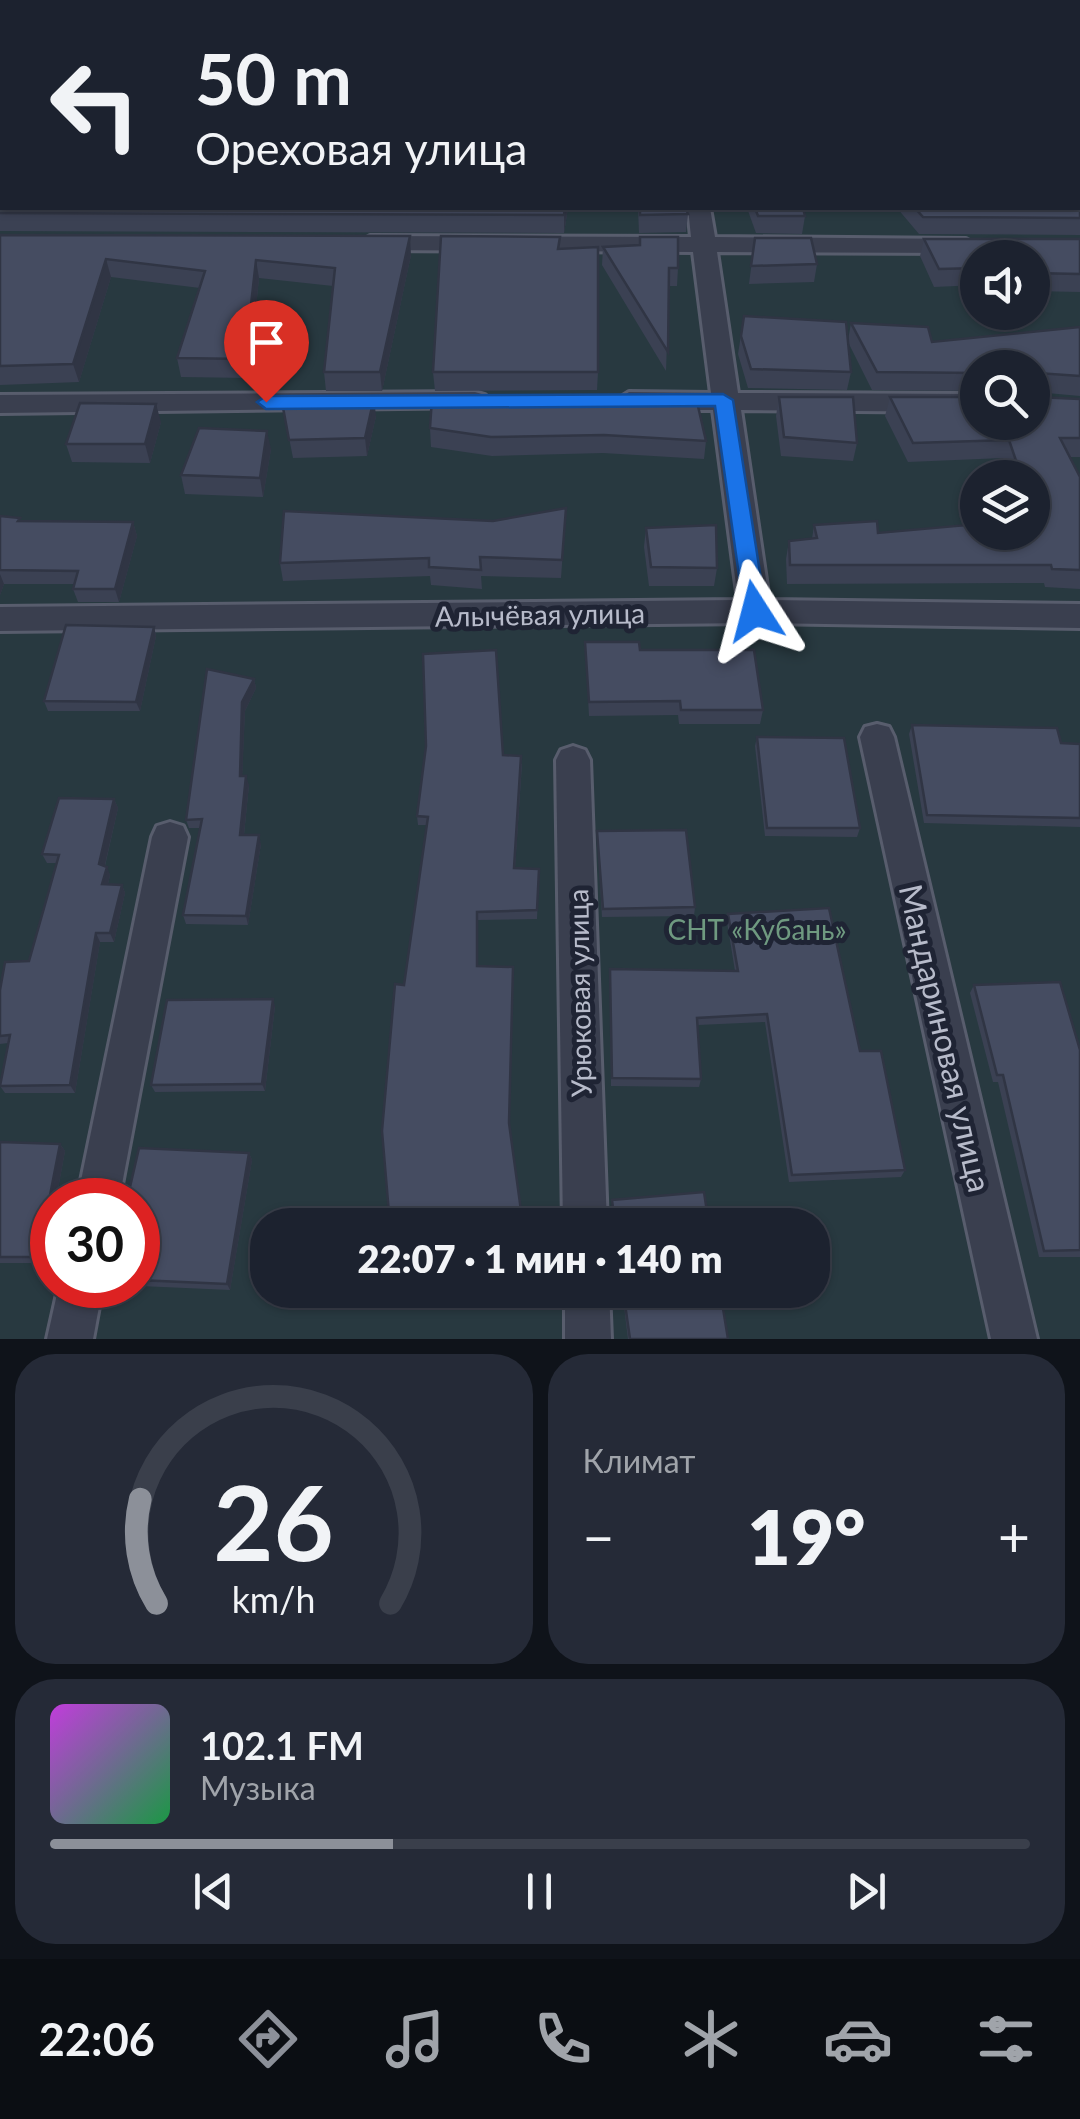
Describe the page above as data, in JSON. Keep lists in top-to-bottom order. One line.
{"streets":{"street":["Алычёвая улица","Урюковая улица","Мандариновая улица"]},"parks":["СНТ «Кубань»"],"page":{"turn":["50 m","Ореховая улица"],"limit":"30","trip":"22:07 · 1 мин · 140 m","tile":"Климат","heat":["−","19°","+"],"song":["102.1 FM","Музыка"],"tabs":"22:06","gauge":["26","km/h"]}}
